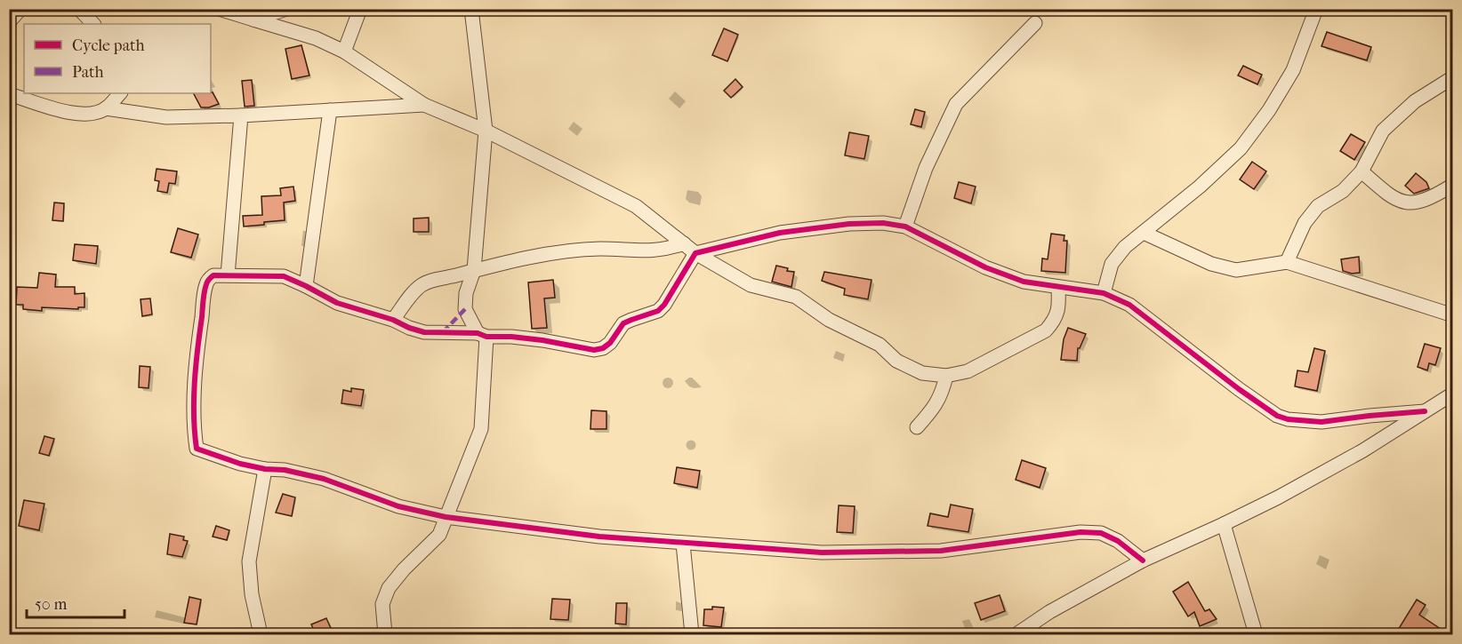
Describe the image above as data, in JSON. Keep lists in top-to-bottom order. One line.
{"legend":["Cycle path","Path"],"scale_bar":"50 m"}
